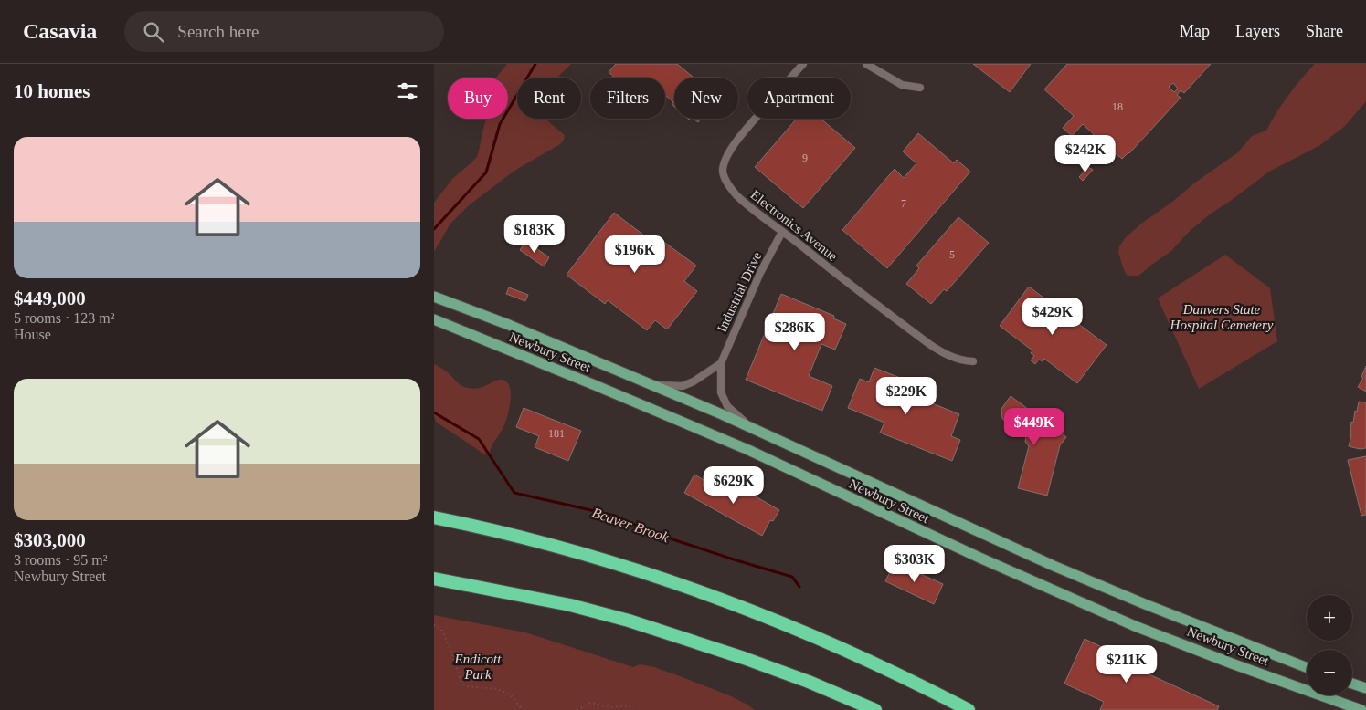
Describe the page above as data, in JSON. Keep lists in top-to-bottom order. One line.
{"streets":{"main road":["Newbury Street"],"street":["Electronics Avenue","Industrial Drive"]},"crossings":[["Electronics Avenue","Industrial Drive"],["Industrial Drive","Newbury Street"]],"water":["Beaver Brook"],"parks":["Danvers State Hospital Cemetery","Endicott Park"],"house_numbers":["18","9","7","5","181"],"page":{"header":"Casavia","search":"Search here","nav":["Map","Layers","Share"],"heading":"10 homes","chip":["Buy","Rent","Filters","New","Apartment"],"list":[{"name":"$449,000","note":"5 rooms · 123 m² · House"},{"name":"$303,000","note":"3 rooms · 95 m² · Newbury Street"}],"price":["$242K","$183K","$196K","$429K","$286K","$229K","$449K","$629K","$303K","$211K"],"map_buttons":["+","−"]}}
